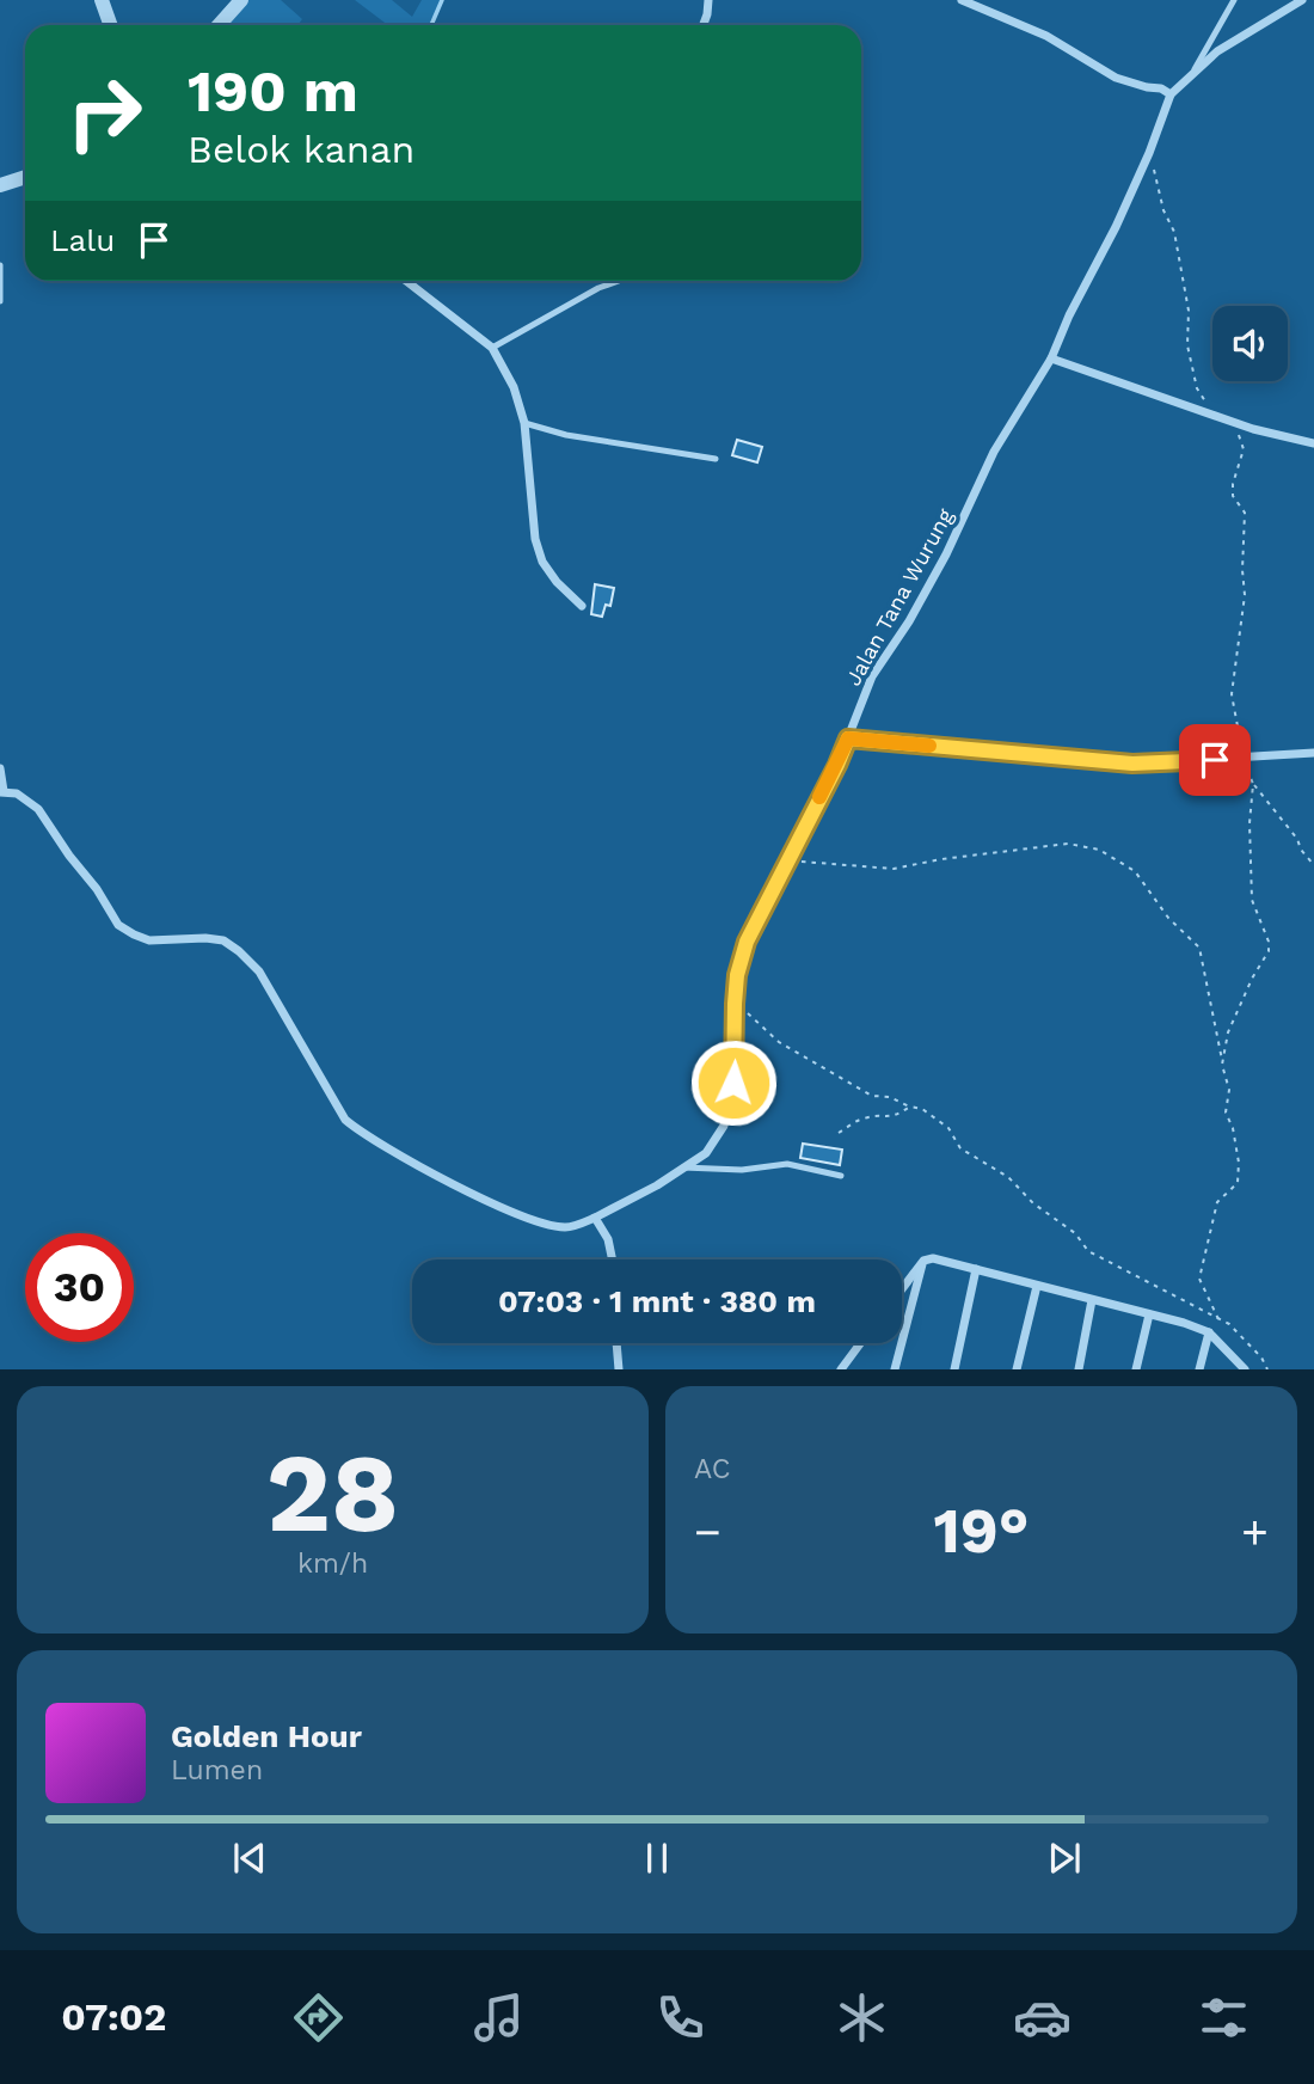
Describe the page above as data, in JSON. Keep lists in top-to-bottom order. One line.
{"streets":{"street":["Jalan Tana Wurung"]},"page":{"turn":["190 m","Belok kanan"],"then":"Lalu","limit":"30","trip":"07:03 · 1 mnt · 380 m","tile":[["28","km/h"],"AC"],"heat":["−","19°","+"],"song":["Golden Hour","Lumen"],"tabs":"07:02"}}
